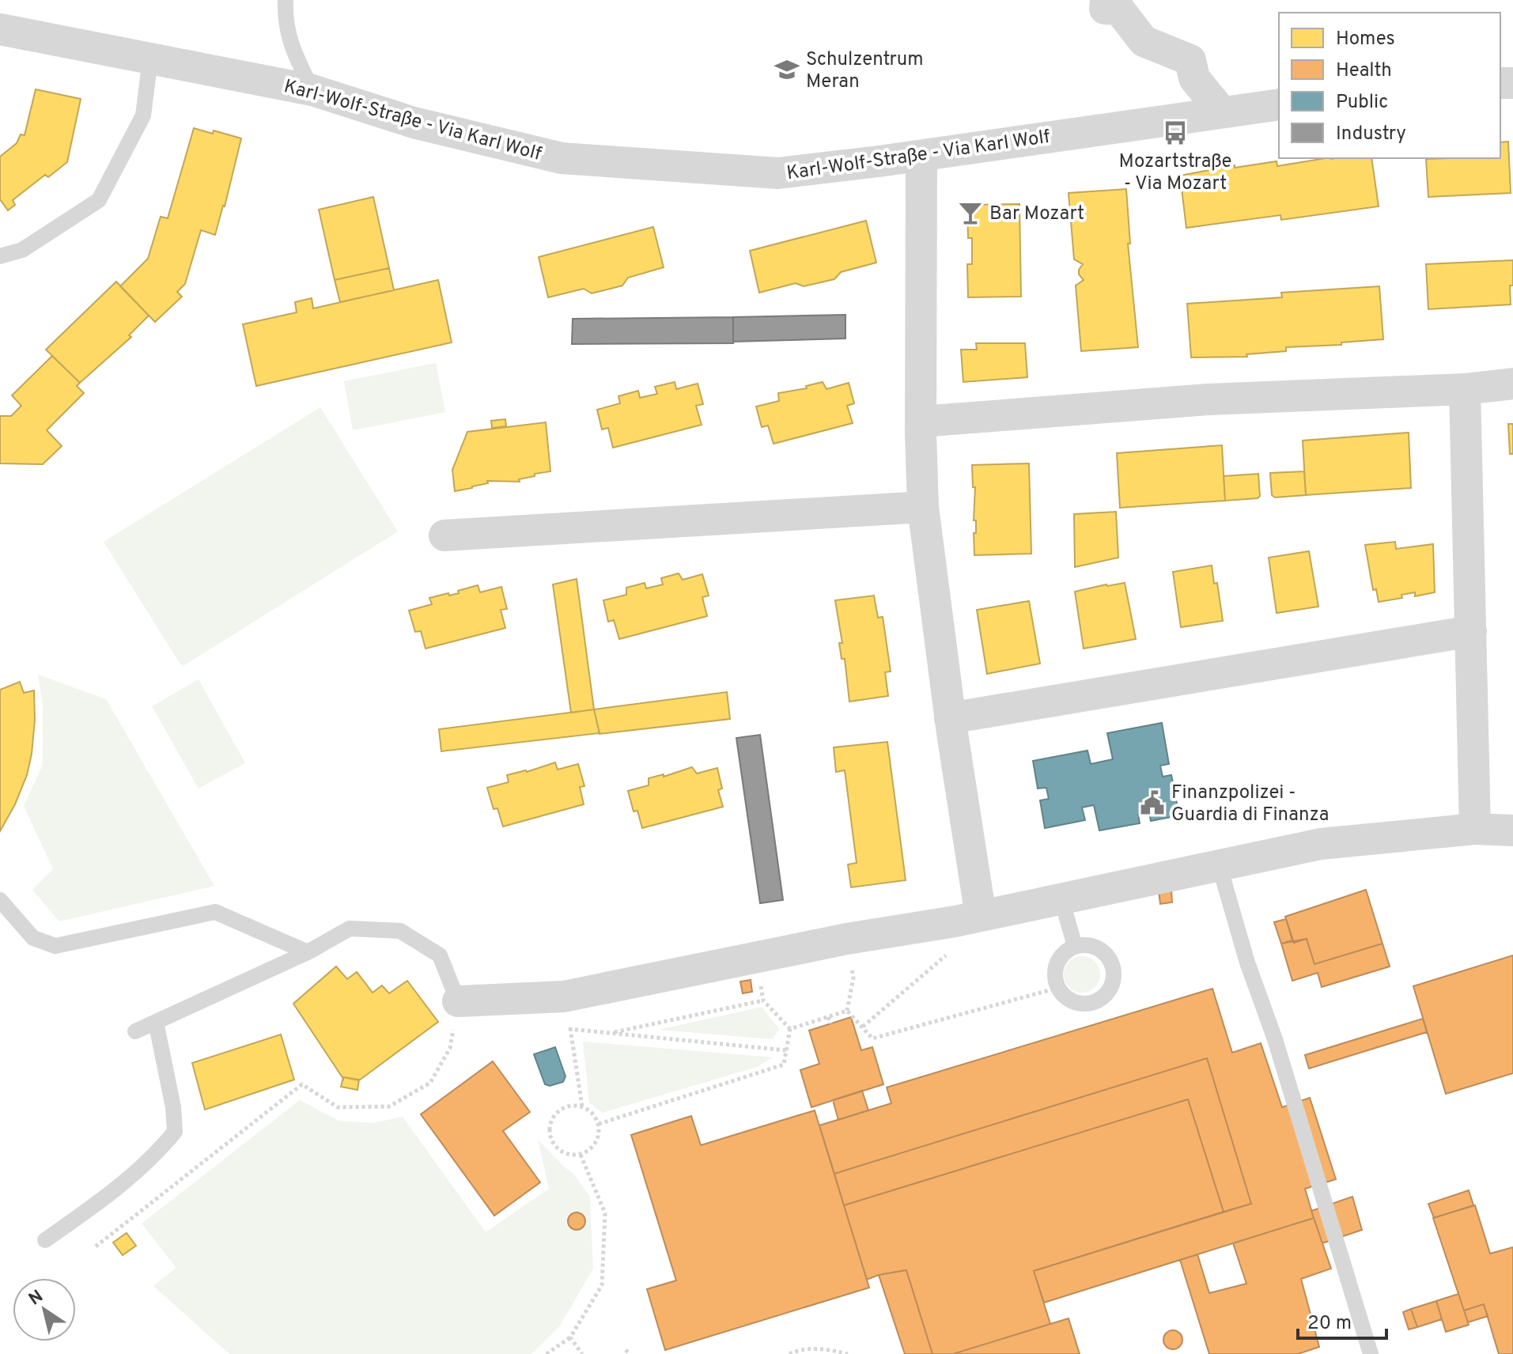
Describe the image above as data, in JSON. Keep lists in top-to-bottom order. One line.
{"streets":{"street":["Karl-Wolf-Straße - Via Karl Wolf"]},"places":{"school or university":["Schulzentrum Meran"],"bus stop":["Mozartstraße - Via Mozart"],"bar":["Bar Mozart"],"public building":["Finanzpolizei - Guardia di Finanza"]},"legend":["Homes","Health","Public","Industry"],"scale_bar":"20 m","north":"top left"}
